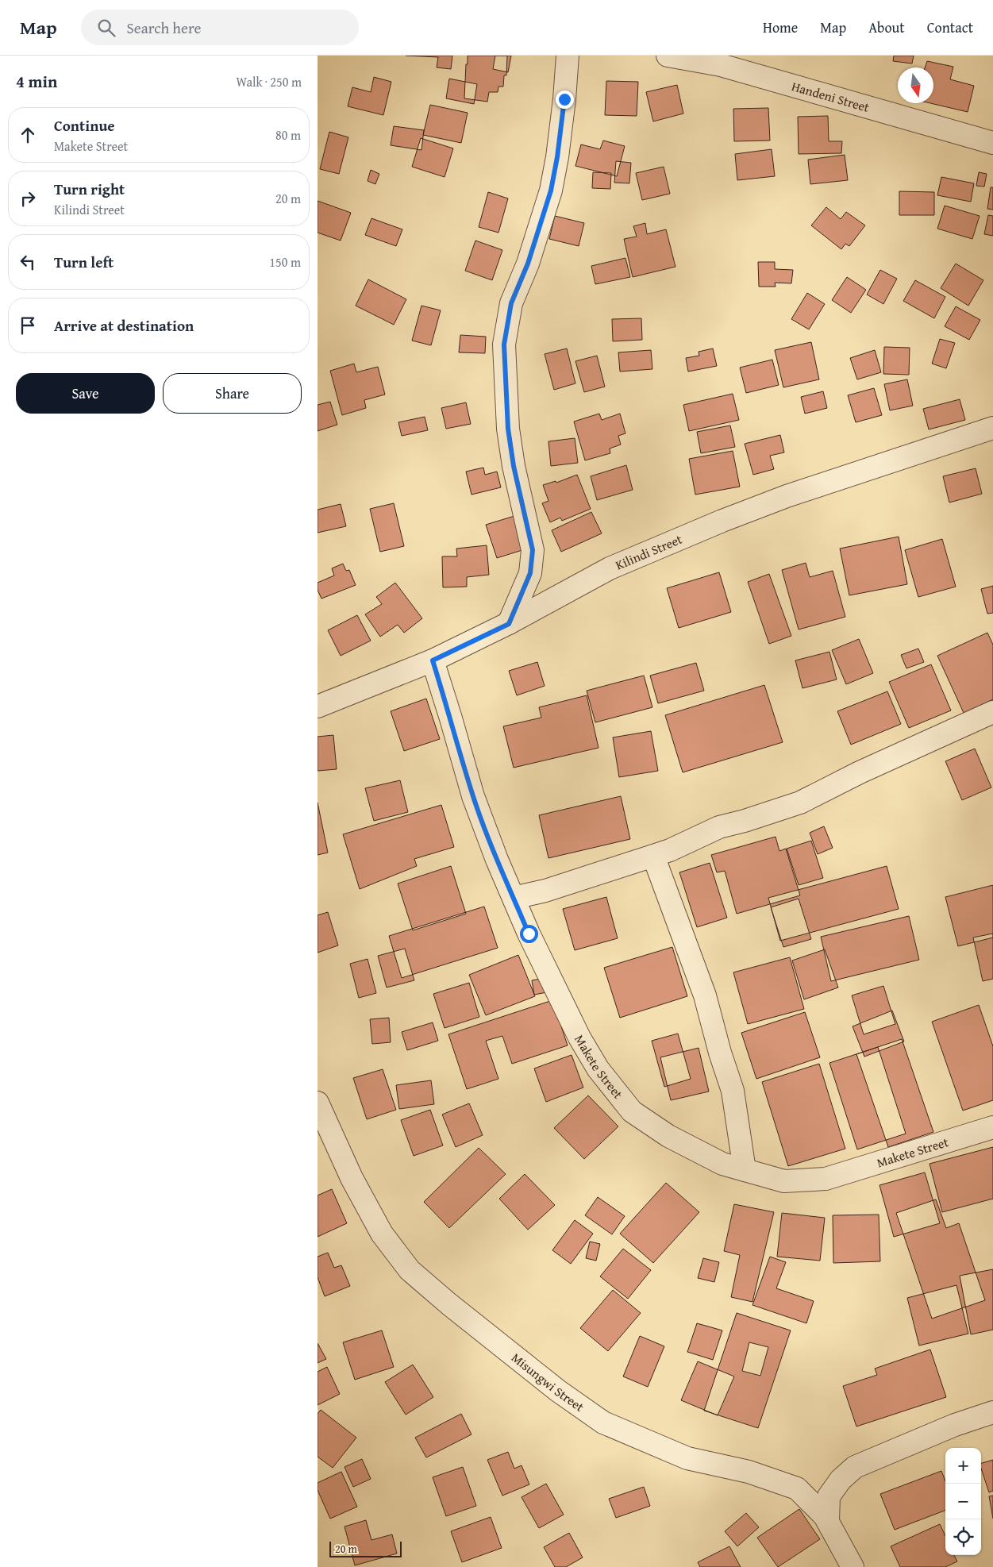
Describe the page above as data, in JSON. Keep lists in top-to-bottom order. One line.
{"streets":{"street":["Handeni Street","Kilindi Street","Makete Street","Misungwi Street"]},"crossings":[["Kilindi Street","Makete Street"]],"scale_bar":"20 m","north":"bottom","page":{"header":"Map","search":"Search here","nav":["Home","Map","About","Contact"],"heading":["4 min","Walk · 250 m"],"list":[["Continue","Makete Street","80 m"],["Turn right","Kilindi Street","20 m"],["Turn left","150 m"],"Arrive at destination"],"buttons":["Save","Share"],"map_buttons":["+","−"],"scale":"20 m"}}
